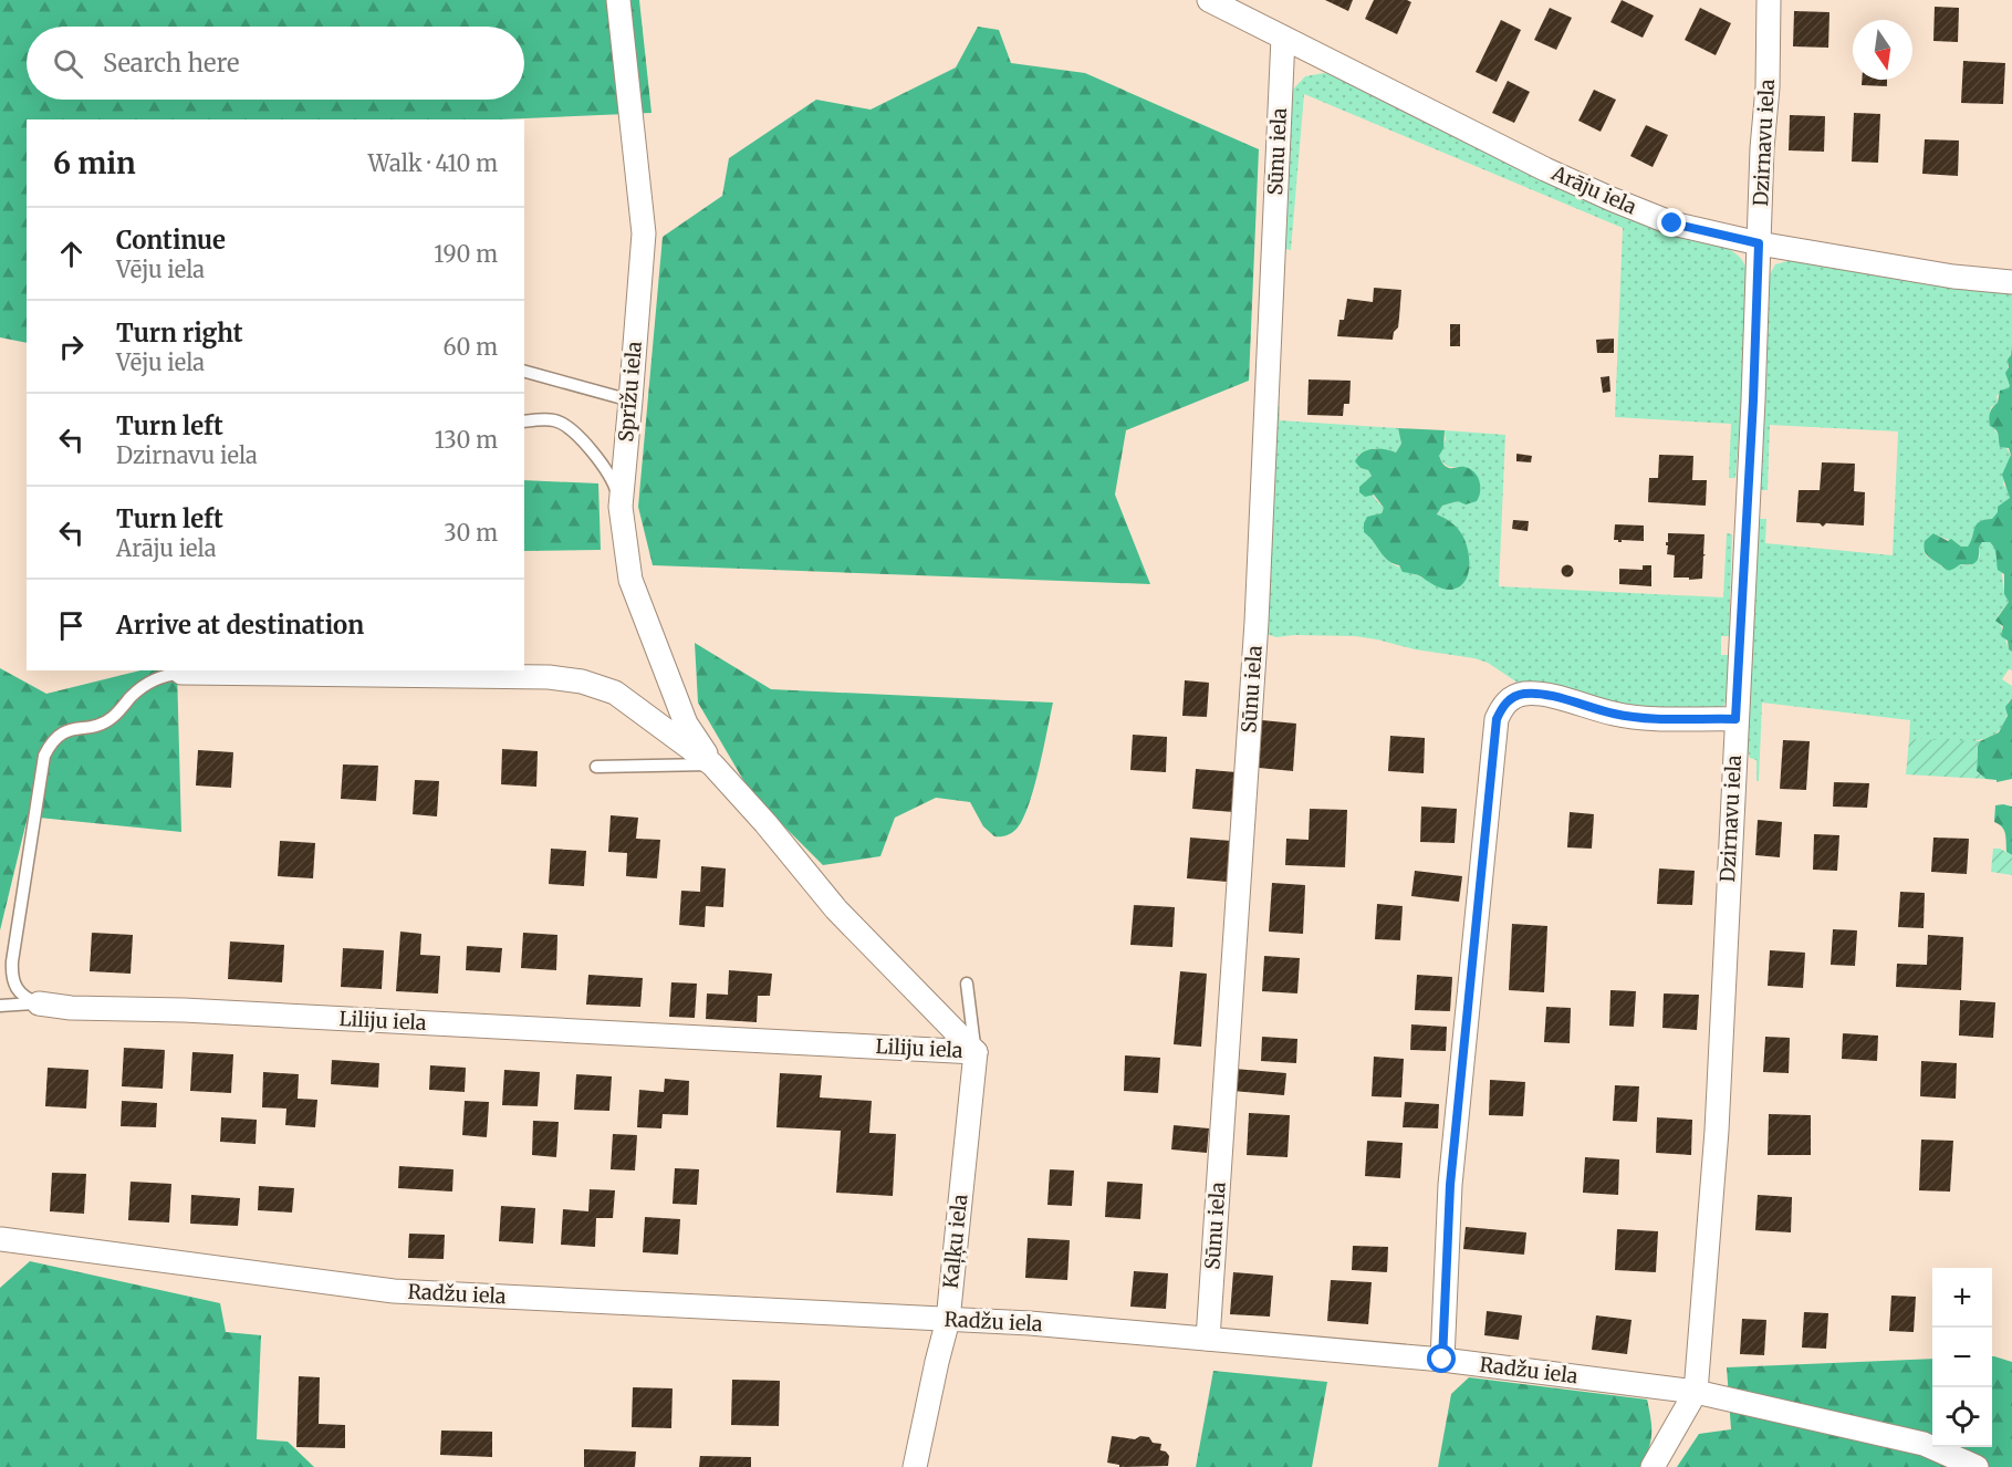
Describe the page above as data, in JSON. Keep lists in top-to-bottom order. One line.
{"streets":{"street":["Dzirnavu iela","Sūnu iela","Arāju iela","Sprīžu iela","Liliju iela","Kaļķu iela","Radžu iela"]},"crossings":[["Dzirnavu iela","Arāju iela"],["Dzirnavu iela","Radžu iela"],["Sūnu iela","Arāju iela"],["Sūnu iela","Radžu iela"],["Sprīžu iela","Liliju iela"],["Liliju iela","Kaļķu iela"],["Kaļķu iela","Radžu iela"]],"north":"bottom","page":{"search":"Search here","heading":["6 min","Walk · 410 m"],"list":[["Continue","Vēju iela","190 m"],["Turn right","Vēju iela","60 m"],["Turn left","Dzirnavu iela","130 m"],["Turn left","Arāju iela","30 m"],"Arrive at destination"],"map_buttons":["+","−"]}}
